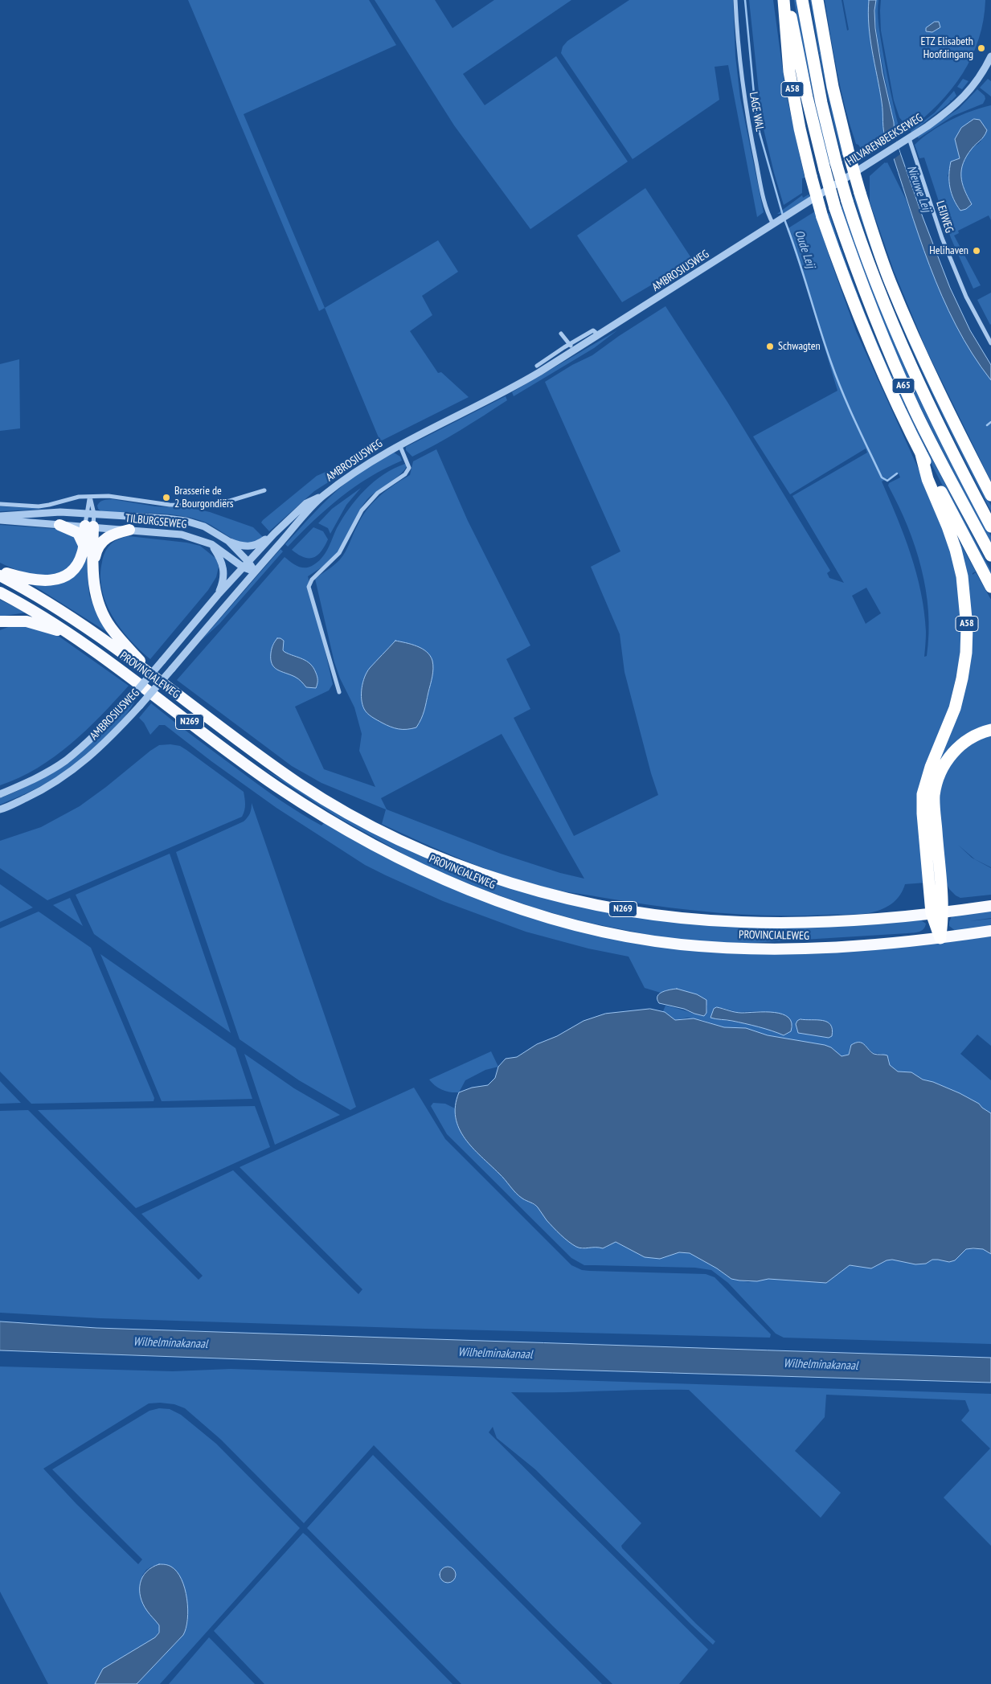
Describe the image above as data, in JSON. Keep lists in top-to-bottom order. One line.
{"streets":{"highway":["A58","A65","PROVINCIALEWEG","N269"],"street":["LAGE WAL","HILVARENBEEKSEWEG","LEIJWEG","AMBROSIUSWEG","TILBURGSEWEG"]},"crossings":[["A58","PROVINCIALEWEG"],["LAGE WAL","HILVARENBEEKSEWEG"],["LAGE WAL","AMBROSIUSWEG"],["HILVARENBEEKSEWEG","LEIJWEG"],["HILVARENBEEKSEWEG","AMBROSIUSWEG"],["AMBROSIUSWEG","TILBURGSEWEG"],["TILBURGSEWEG","N269"],["PROVINCIALEWEG","N269"]],"water":["Nieuwe Leij","Oude Leij","Wilhelminakanaal"],"places":["ETZ Elisabeth Hoofdingang","Helihaven","Schwagten","Brasserie de 2 Bourgondiërs"]}
